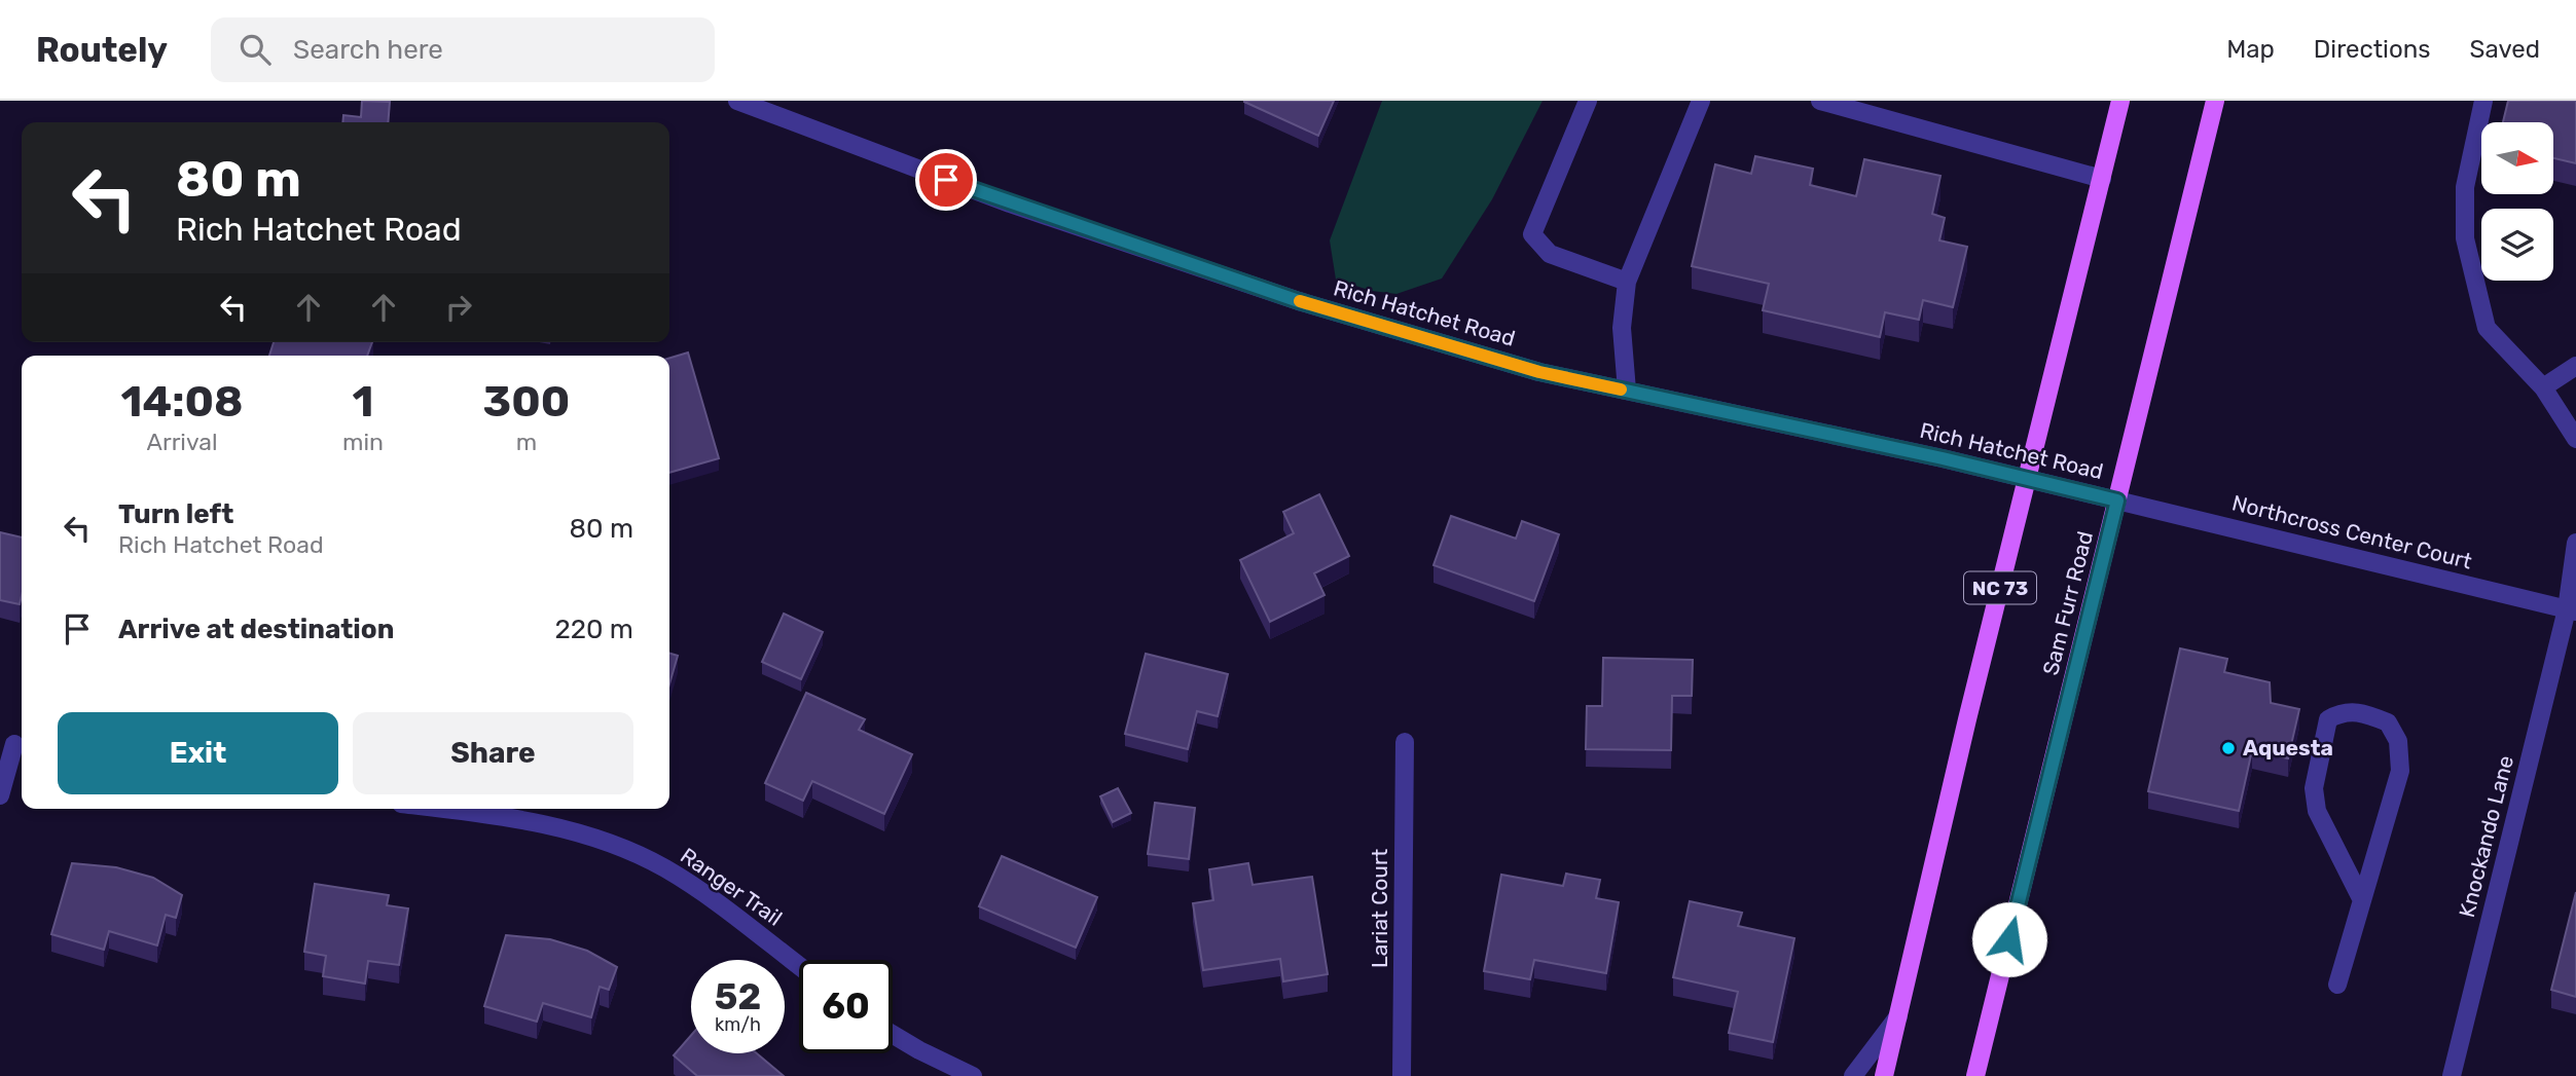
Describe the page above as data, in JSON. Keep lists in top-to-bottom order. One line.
{"streets":{"main road":["NC 73","Sam Furr Road"],"street":["Rich Hatchet Road","Northcross Center Court","Knockando Lane","Ranger Trail","Lariat Court"]},"crossings":[["Rich Hatchet Road","Northcross Center Court"],["Rich Hatchet Road","NC 73"],["Rich Hatchet Road","Sam Furr Road"],["Northcross Center Court","Sam Furr Road"],["Northcross Center Court","Knockando Lane"]],"places":["Aquesta"],"north":"right","page":{"header":"Routely","search":"Search here","nav":["Map","Directions","Saved"],"turn":["80 m","Rich Hatchet Road"],"eta":["14:08","Arrival","1","min","300","m"],"list":[{"name":"Turn left","note":"Rich Hatchet Road","value":"80 m"},{"name":"Arrive at destination","value":"220 m"}],"buttons":["Exit","Share"],"speed":"52 km/h","limit":"60"}}
